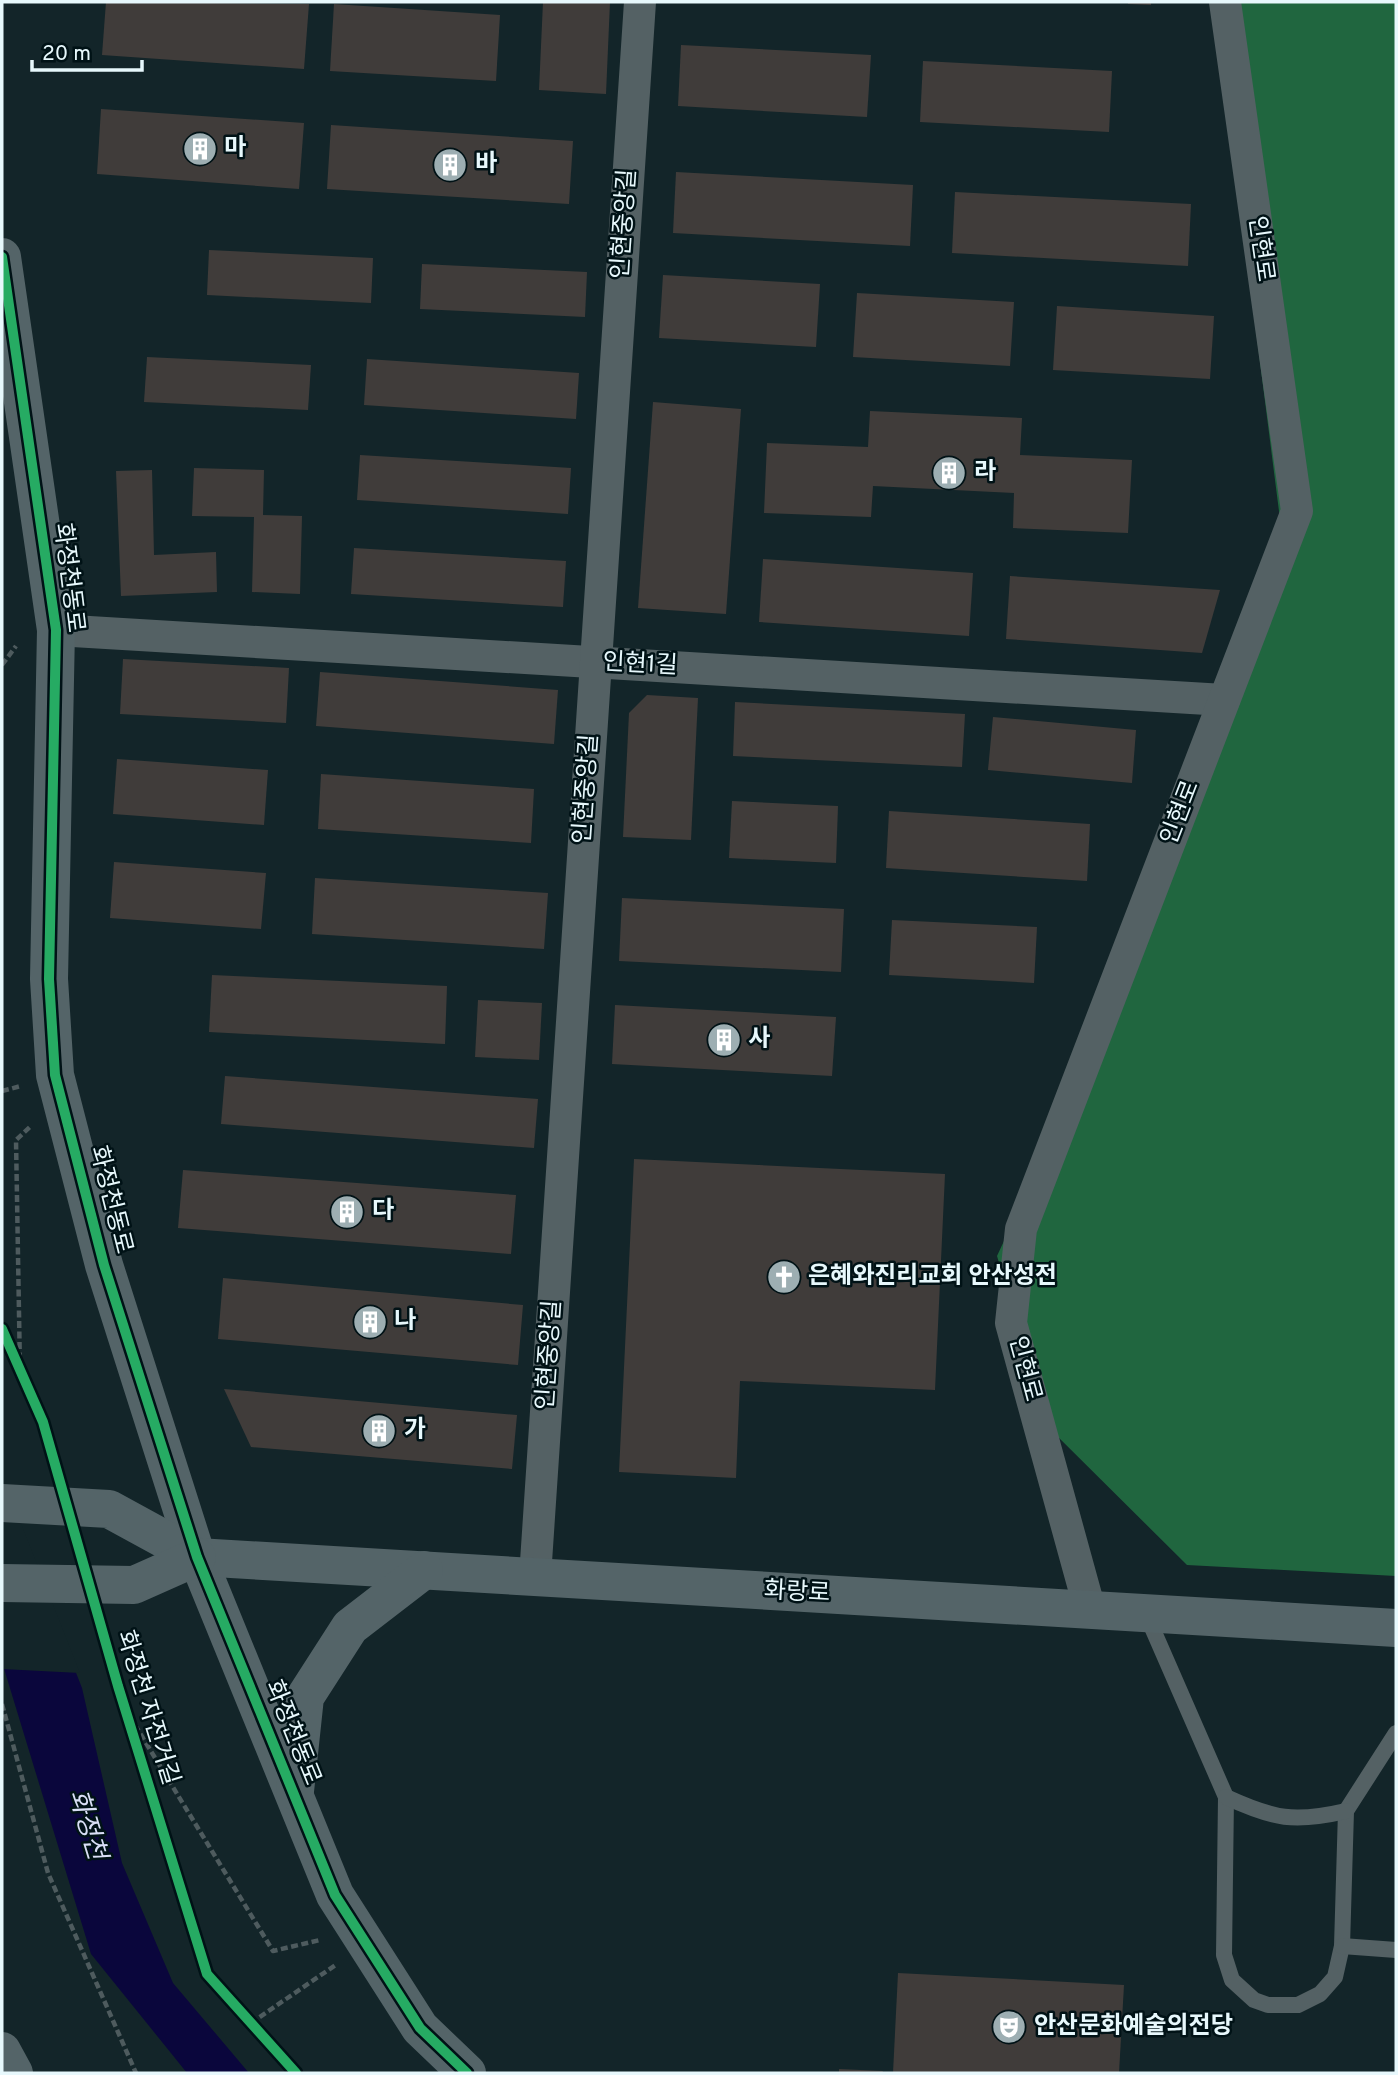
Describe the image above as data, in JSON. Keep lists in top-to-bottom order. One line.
{"streets":{"street":["인현중앙길","인현로","화정천동로","인현1길","화랑로"],"cycle path":["화정천 자전거길"]},"crossings":[["인현중앙길","인현1길"],["인현중앙길","화랑로"],["인현로","인현1길"],["인현로","화랑로"],["화정천동로","인현1길"],["화정천동로","화랑로"]],"water":["화정천"],"places":{"building":["마","바","라","사","다","나","가"],"church":["은혜와진리교회 안산성전"],"theatre":["안산문화예술의전당"]},"scale_bar":"20 m"}
